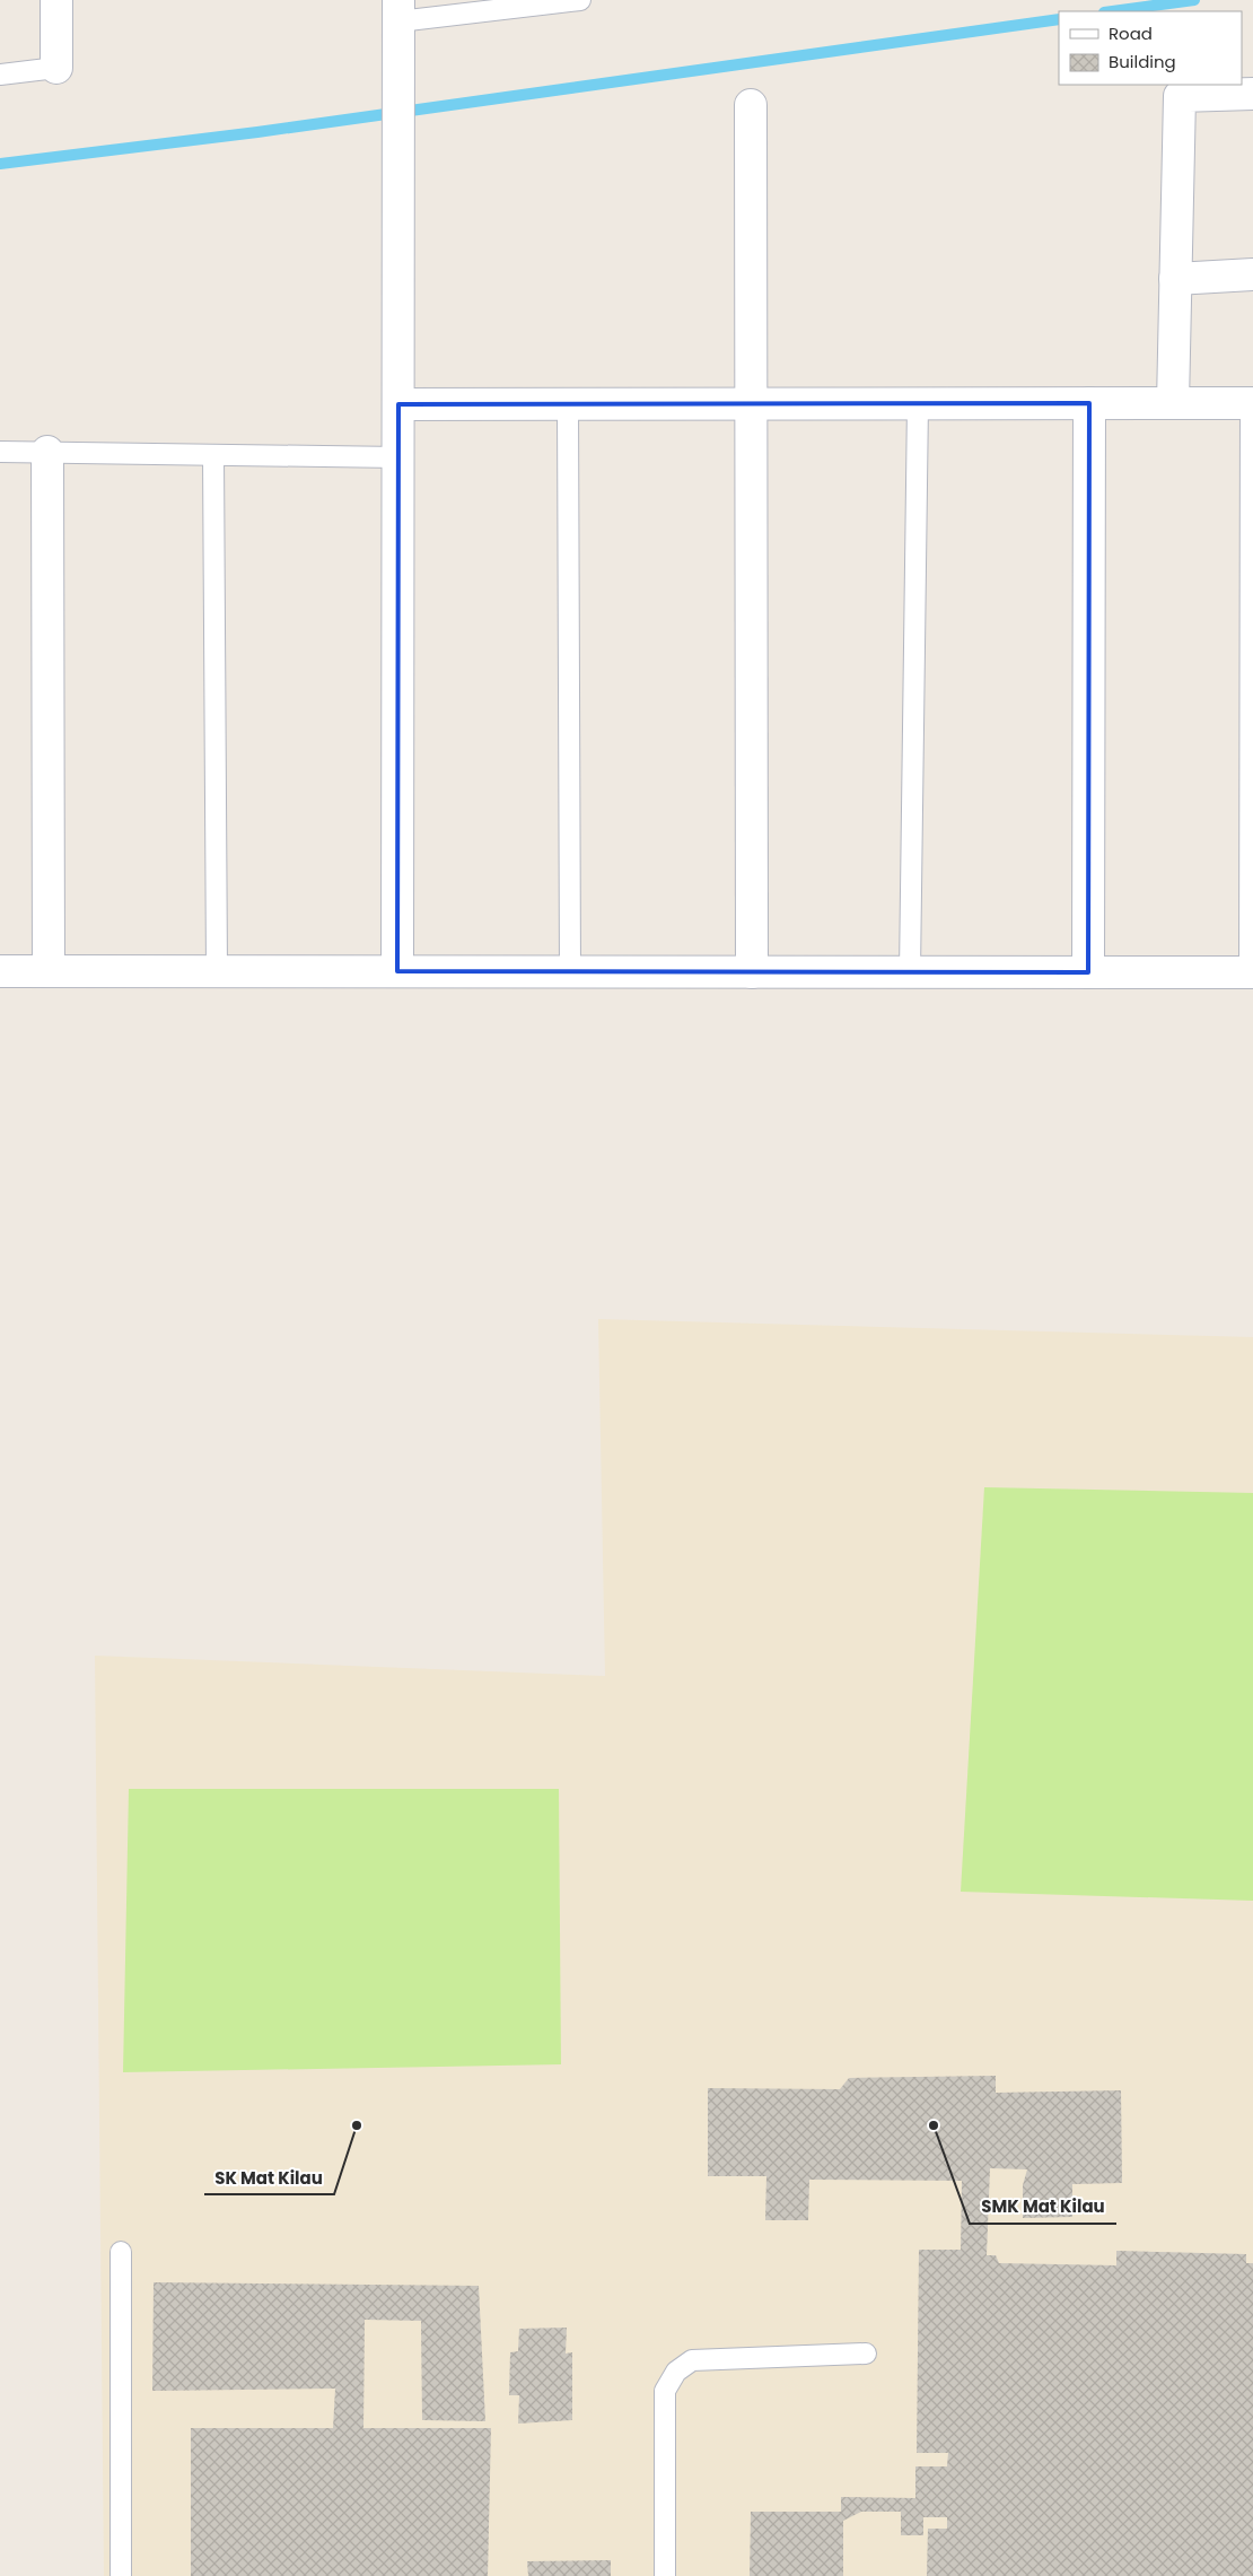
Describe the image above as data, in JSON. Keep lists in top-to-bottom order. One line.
{"places":["SK Mat Kilau","SMK Mat Kilau"],"legend":["Road","Building"]}
